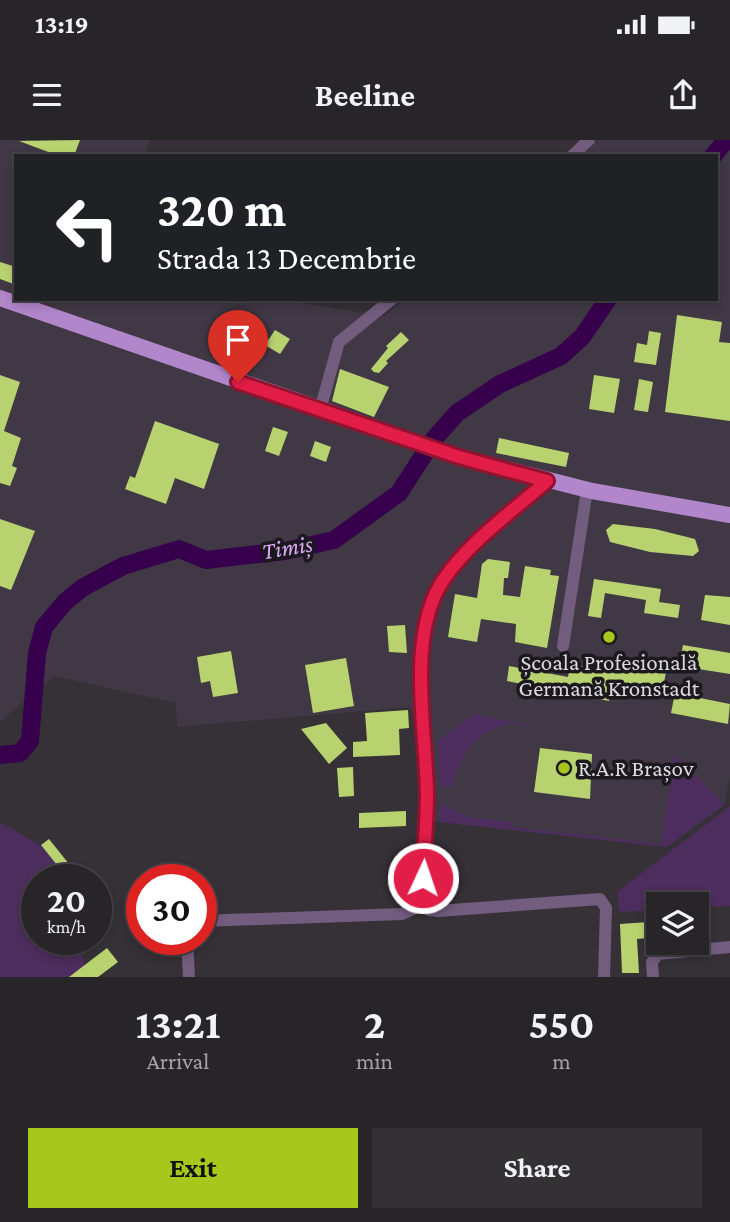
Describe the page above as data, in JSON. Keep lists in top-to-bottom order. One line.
{"water":["Timiș"],"places":["Școala Profesională Germană Kronstadt","R.A.R Brașov"],"page":{"status":"13:19","header":"Beeline","turn":["320 m","Strada 13 Decembrie"],"speed":"20 km/h","limit":"30","eta":["13:21","Arrival","2","min","550","m"],"buttons":["Exit","Share"]}}
